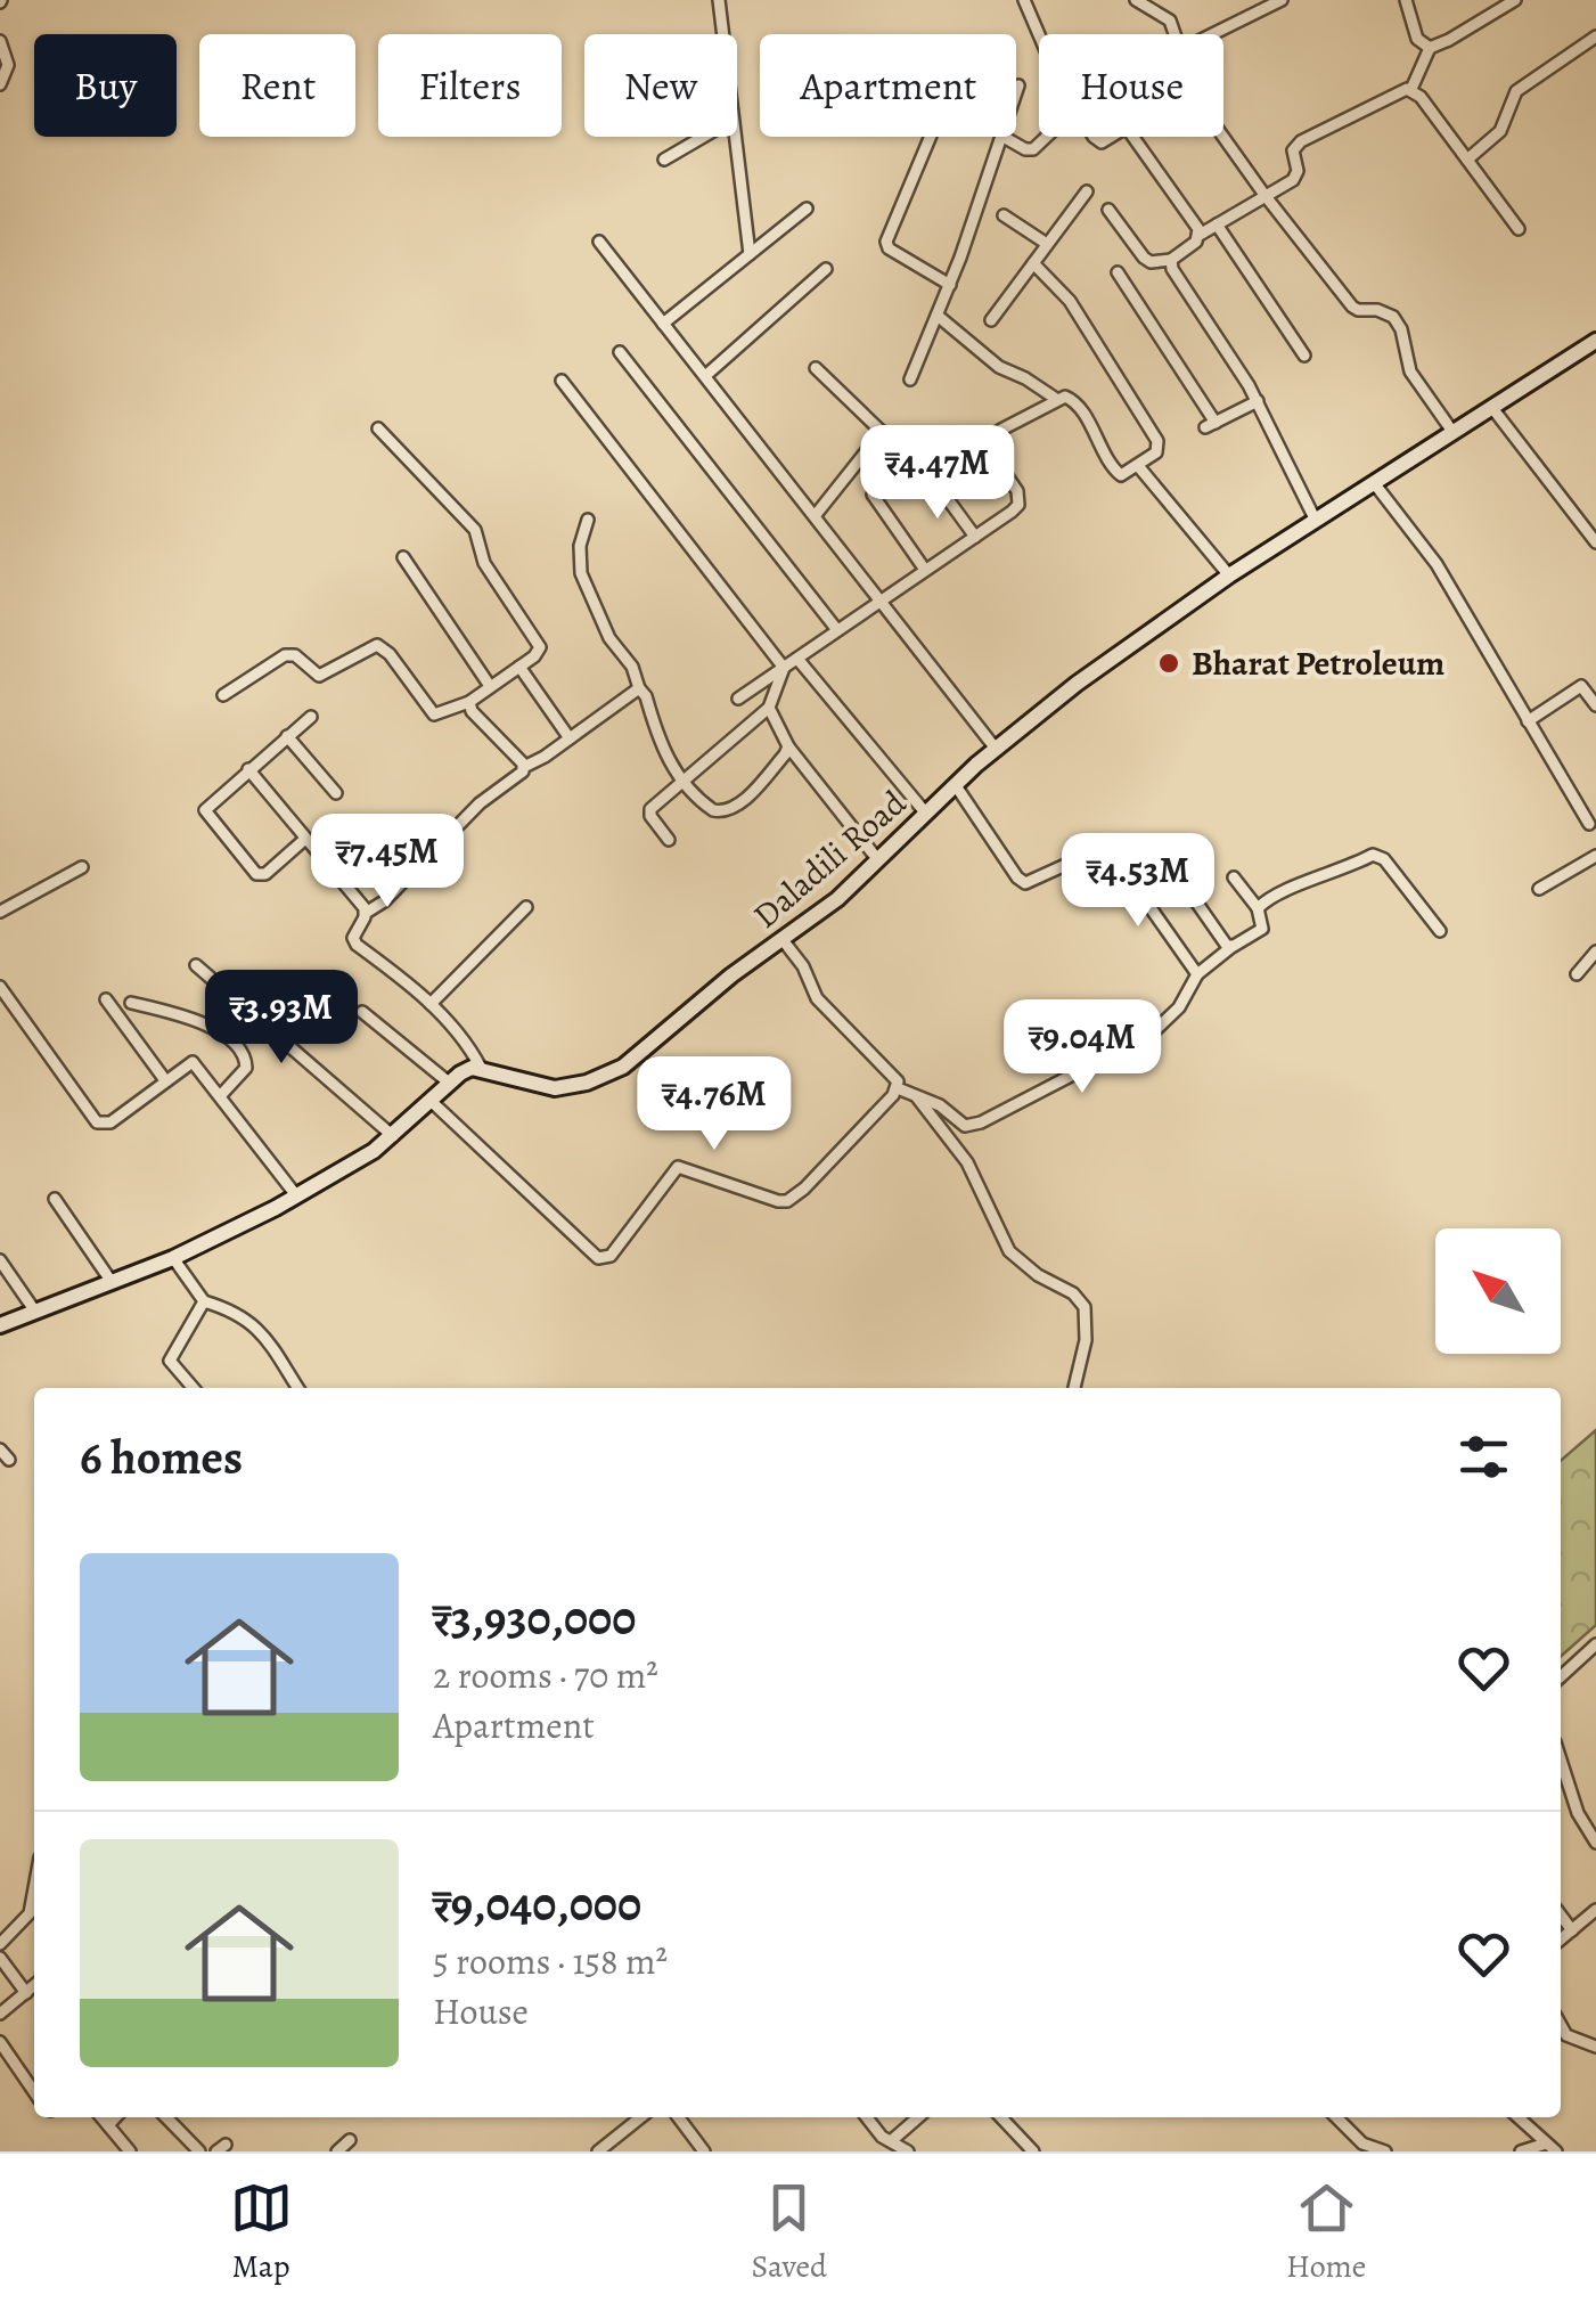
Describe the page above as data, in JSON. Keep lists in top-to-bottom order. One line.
{"streets":{"main road":["Daladili Road"]},"places":["Bharat Petroleum"],"north":"top left","page":{"chip":["Buy","Rent","Filters","New","Apartment","House"],"price":["₹4.47M","₹7.45M","₹4.53M","₹3.93M","₹9.04M","₹4.76M"],"heading":"6 homes","list":[{"name":"₹3,930,000","note":"2 rooms · 70 m² · Apartment"},{"name":"₹9,040,000","note":"5 rooms · 158 m² · House"}],"tabs":["Map","Saved","Home"]}}
